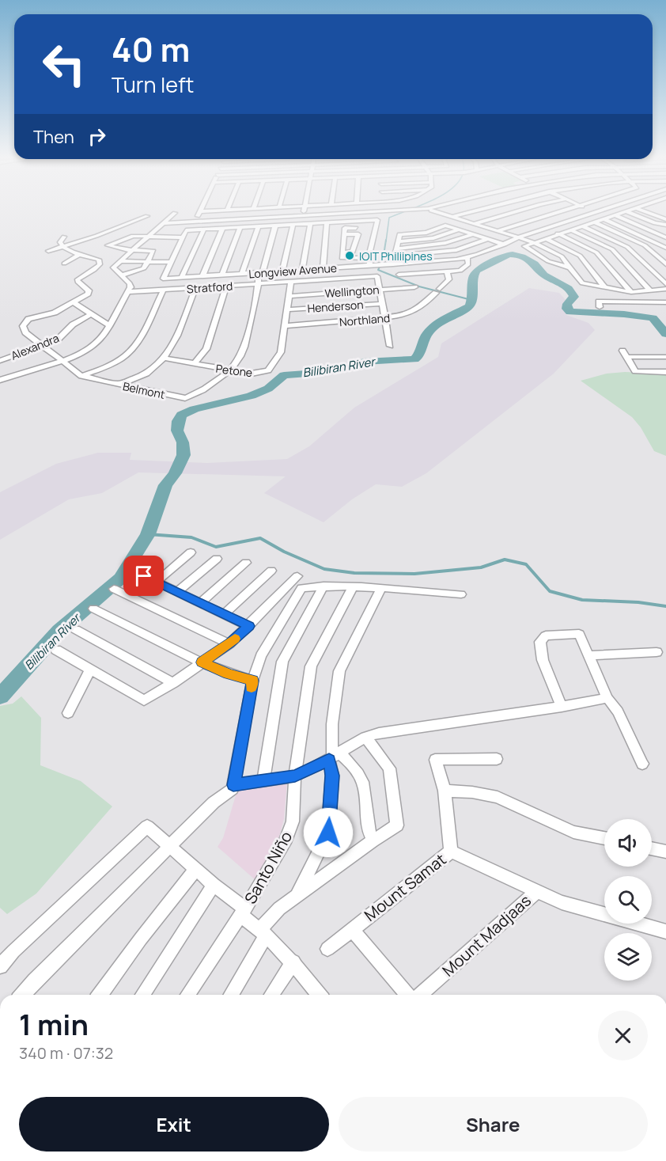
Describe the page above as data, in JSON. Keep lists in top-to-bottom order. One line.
{"streets":{"street":["Longview Avenue","Stratford","Wellington","Henderson","Northland","Alexandra","Petone","Belmont","Santo Niño","Mount Samat","Mount Madjaas"]},"crossings":[["Longview Avenue","Belmont"],["Stratford","Wellington"],["Stratford","Petone"],["Stratford","Belmont"],["Wellington","Petone"],["Henderson","Petone"],["Northland","Petone"],["Alexandra","Belmont"],["Petone","Belmont"]],"water":["Bilibiran River"],"places":["IOIT Philiipines"],"page":{"turn":["40 m","Turn left"],"then":"Then","heading":["1 min","340 m · 07:32"],"buttons":["Exit","Share"]}}
